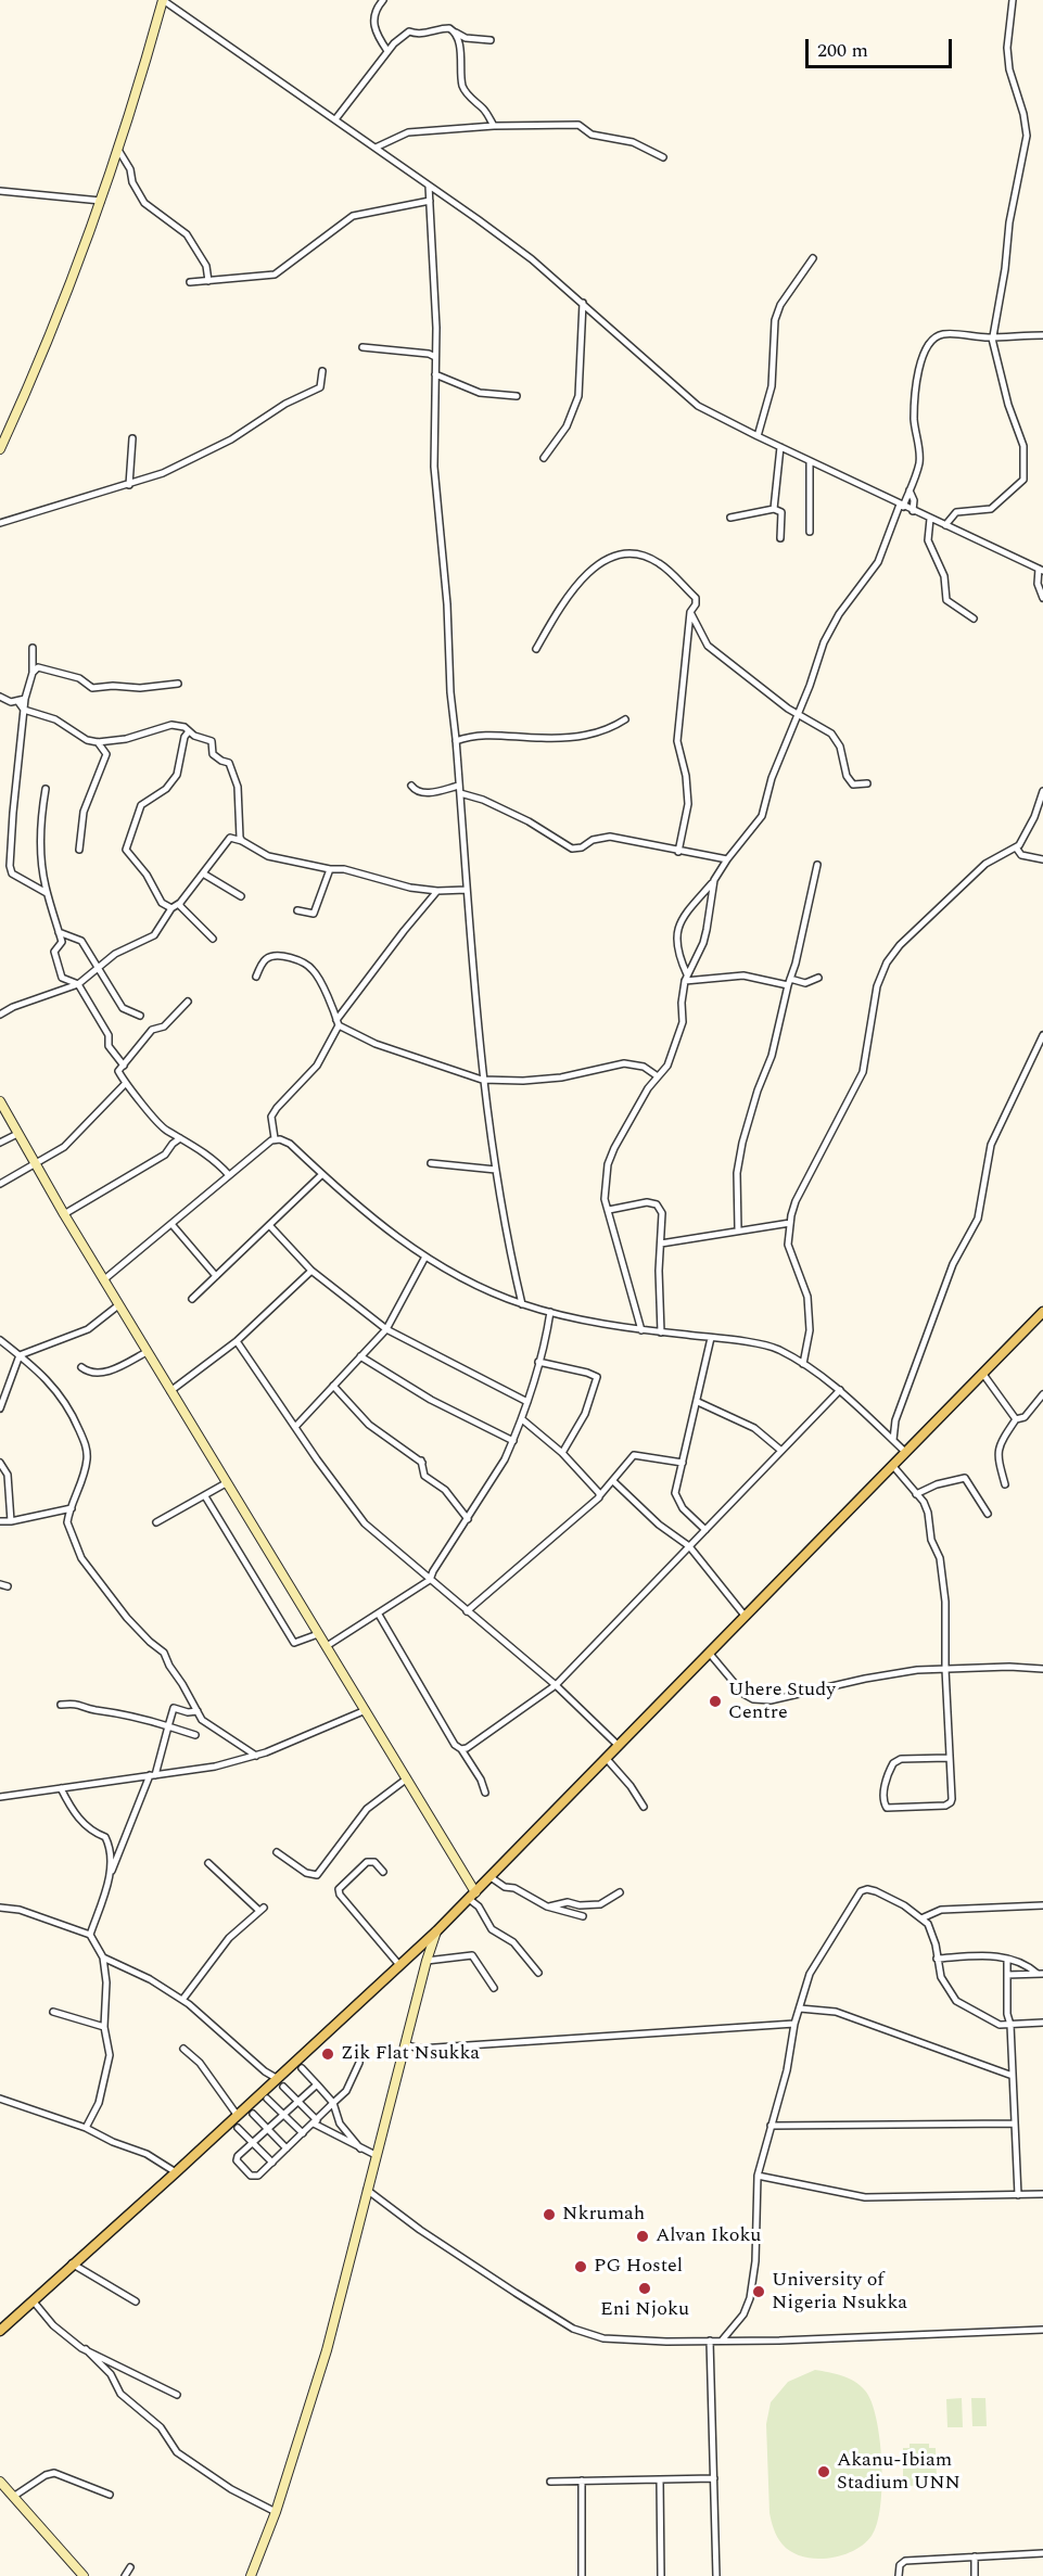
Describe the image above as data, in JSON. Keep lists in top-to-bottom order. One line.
{"places":["Uhere Study Centre","Zik Flat Nsukka","Nkrumah","Alvan Ikoku","PG Hostel","Eni Njoku","University of Nigeria Nsukka","Akanu-Ibiam Stadium UNN"],"scale_bar":"200 m"}
